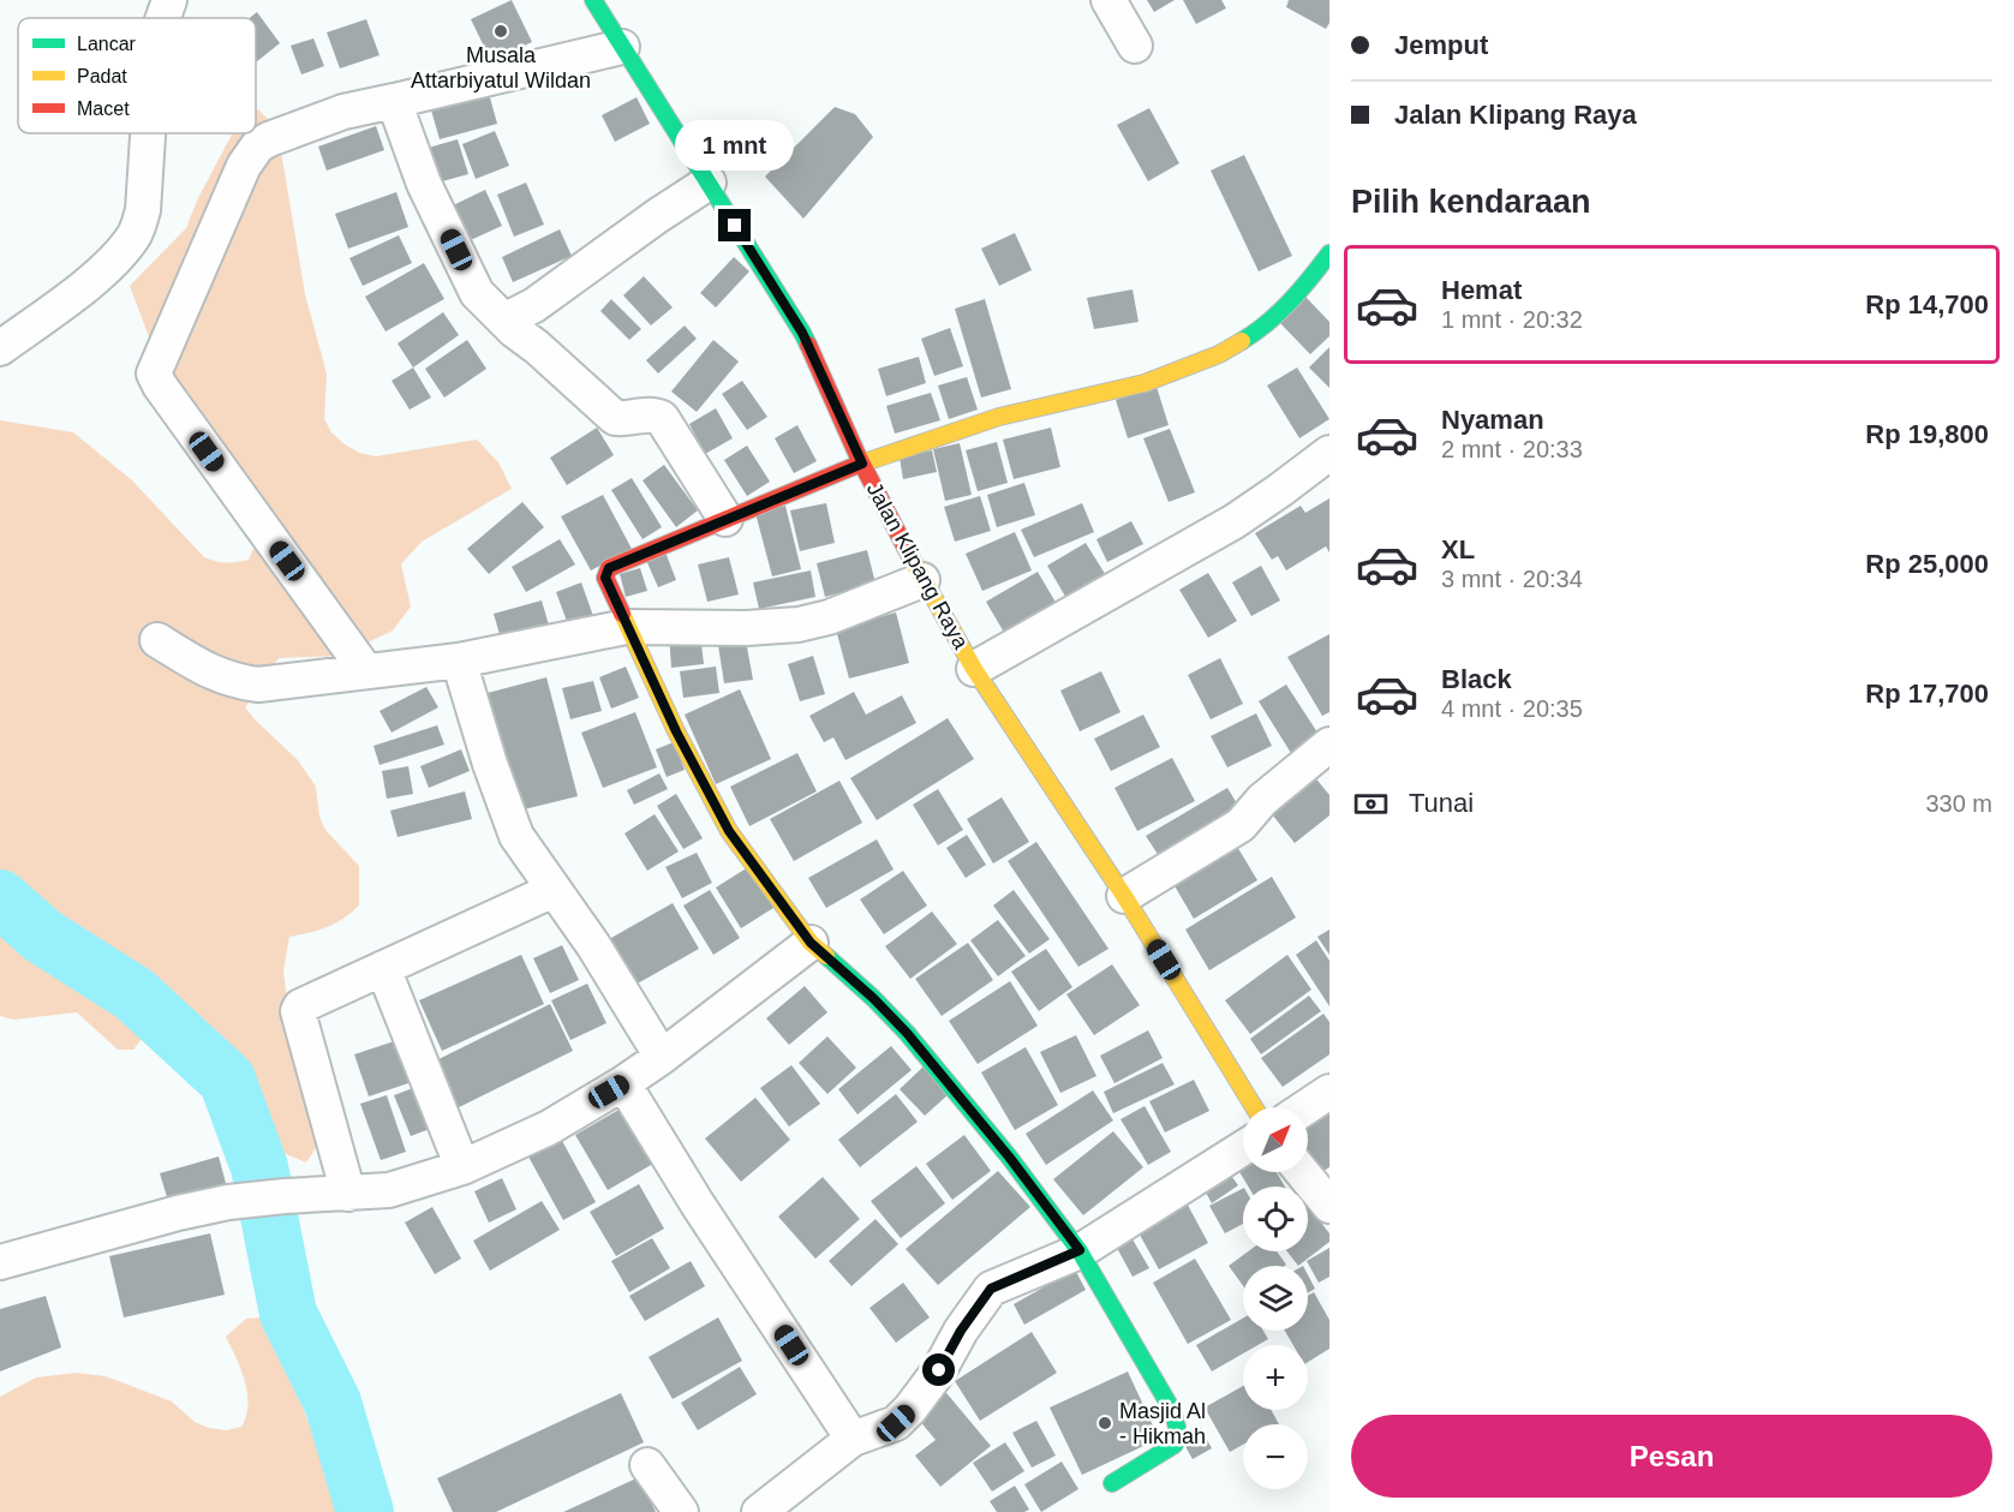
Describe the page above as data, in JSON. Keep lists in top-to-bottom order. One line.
{"streets":{"street":["Jalan Klipang Raya"]},"places":["Musala Attarbiyatul Wildan","Masjid Al - Hikmah"],"legend":["Lancar","Padat","Macet"],"north":"top right","page":{"banner":["Jemput","Jalan Klipang Raya"],"bubble":"1 mnt","heading":"Pilih kendaraan","list":[{"name":"Hemat","note":"1 mnt · 20:32","value":"Rp 14,700"},{"name":"Nyaman","note":"2 mnt · 20:33","value":"Rp 19,800"},{"name":"XL","note":"3 mnt · 20:34","value":"Rp 25,000"},{"name":"Black","note":"4 mnt · 20:35","value":"Rp 17,700"}],"pay":["Tunai","330 m"],"map_buttons":["+","−"],"buttons":"Pesan"}}
